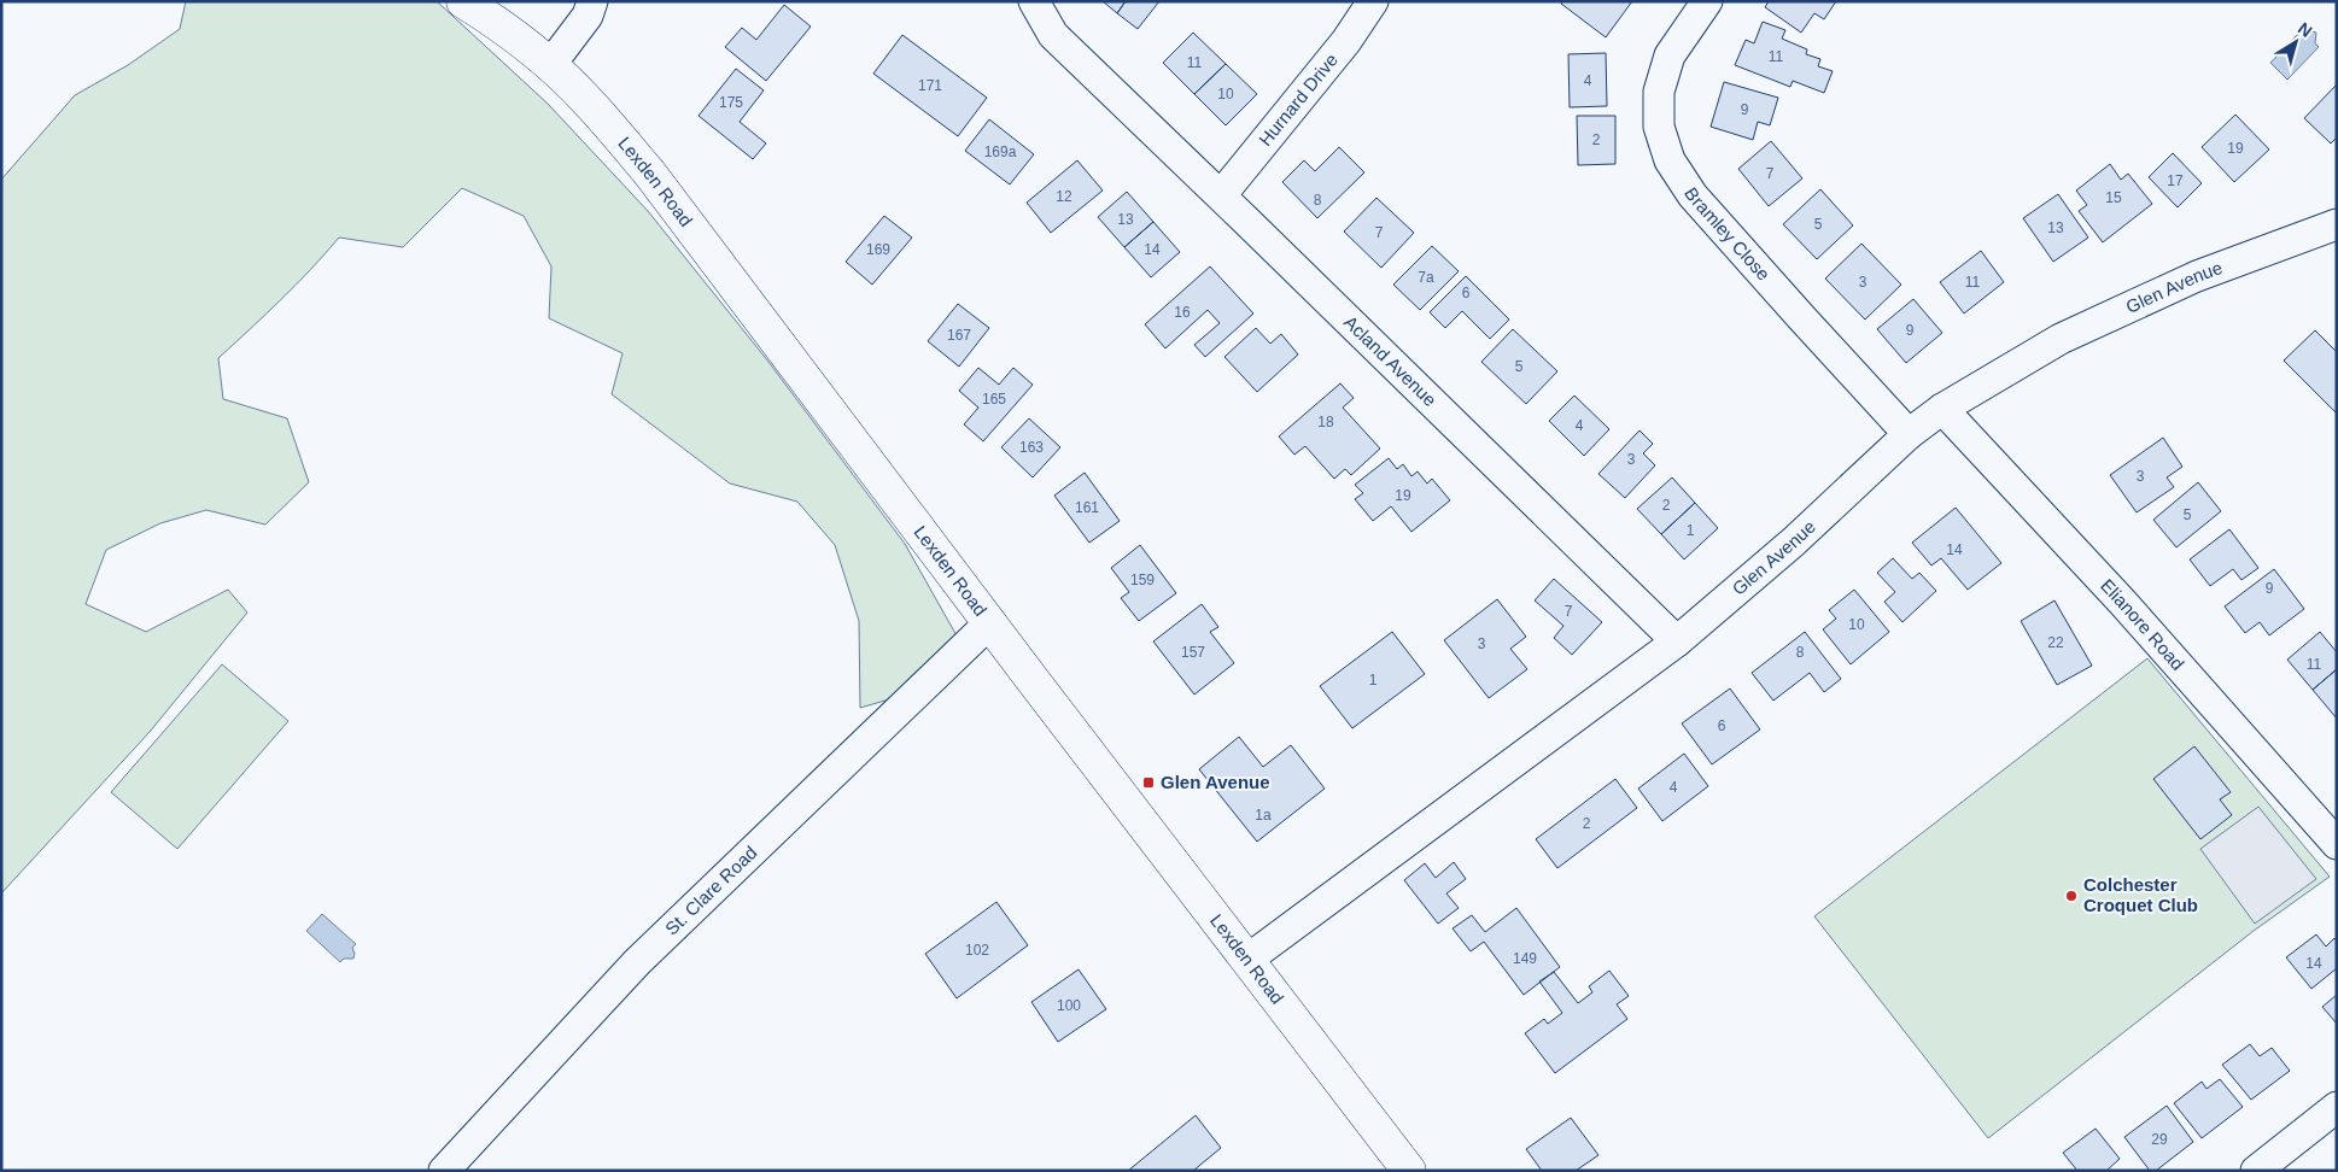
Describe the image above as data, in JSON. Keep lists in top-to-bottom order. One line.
{"streets":{"main road":["Lexden Road"],"street":["Hurnard Drive","Bramley Close","Glen Avenue","Acland Avenue","Elianore Road","St. Clare Road"]},"crossings":[["Hurnard Drive","Acland Avenue"],["Lexden Road","Glen Avenue"],["Lexden Road","St. Clare Road"],["Bramley Close","Glen Avenue"],["Glen Avenue","Acland Avenue"],["Glen Avenue","Elianore Road"]],"places":{"transit":["Glen Avenue"],"other":["Colchester Croquet Club"]},"house_numbers":["11","11","4","171","10","175","9","2","19","169a","7","17","12","15","8","13","5","13","7","169","14","7a","3","11","6","16","9","167","5","165","18","4","163","3","3","19","2","161","5","1","14","159","9","7","10","22","3","157","8","11","1","6","4","1a","2","102","149","14","100","29"],"north":"top right"}
